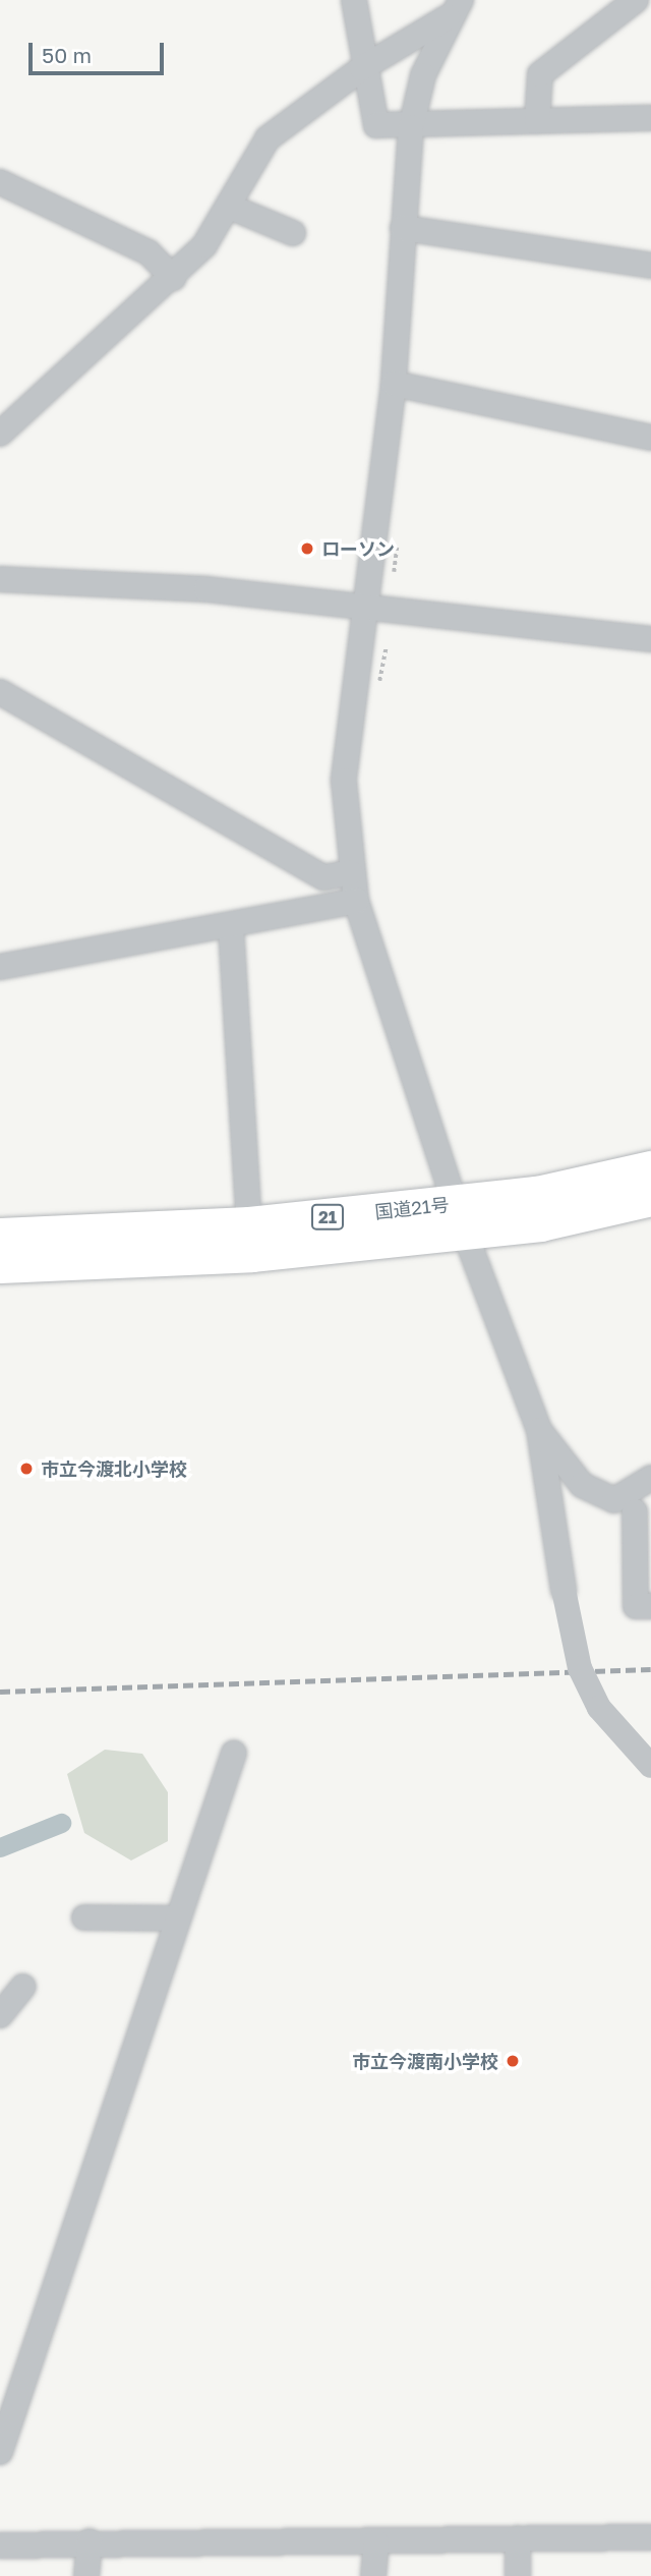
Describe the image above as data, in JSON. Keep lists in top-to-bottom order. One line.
{"streets":{"highway":["国道21号","21"]},"places":["ローソン","市立今渡北小学校","市立今渡南小学校"],"scale_bar":"50 m"}
